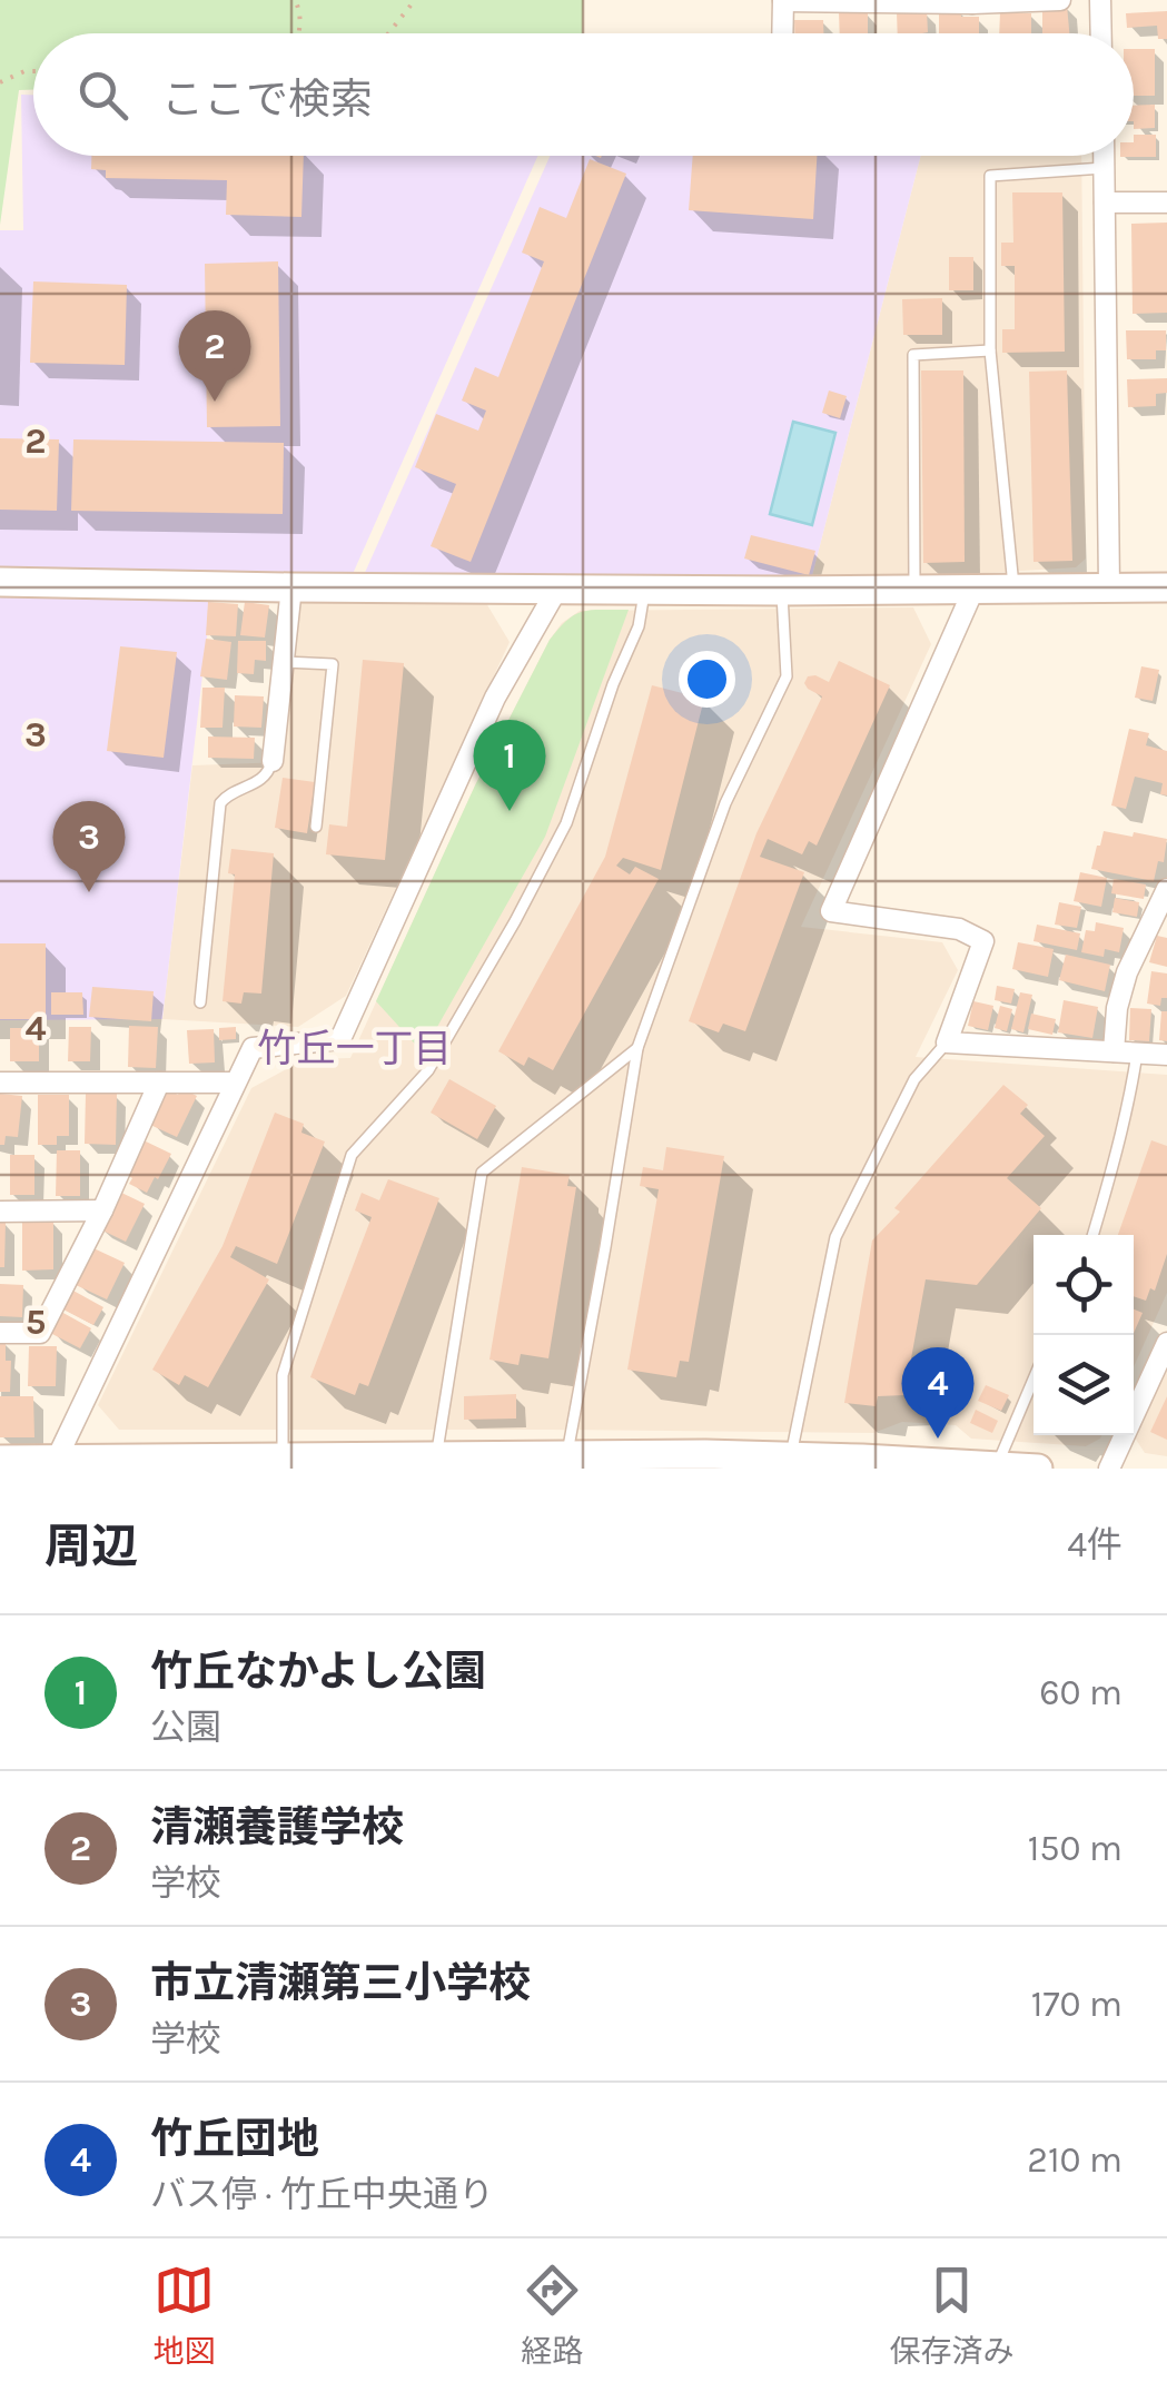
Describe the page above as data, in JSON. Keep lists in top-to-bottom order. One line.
{"districts":["竹丘一丁目"],"page":{"search":"ここで検索","pins":["2","1","3","4"],"heading":["周辺","4件"],"list":[{"mark":"1","name":"竹丘なかよし公園","note":"公園","value":"60 m"},{"mark":"2","name":"清瀬養護学校","note":"学校","value":"150 m"},{"mark":"3","name":"市立清瀬第三小学校","note":"学校","value":"170 m"},{"mark":"4","name":"竹丘団地","note":"バス停 · 竹丘中央通り","value":"210 m"}],"nav":["地図","経路","保存済み"]},"grid":{"rows":["2","3","4","5"]}}
